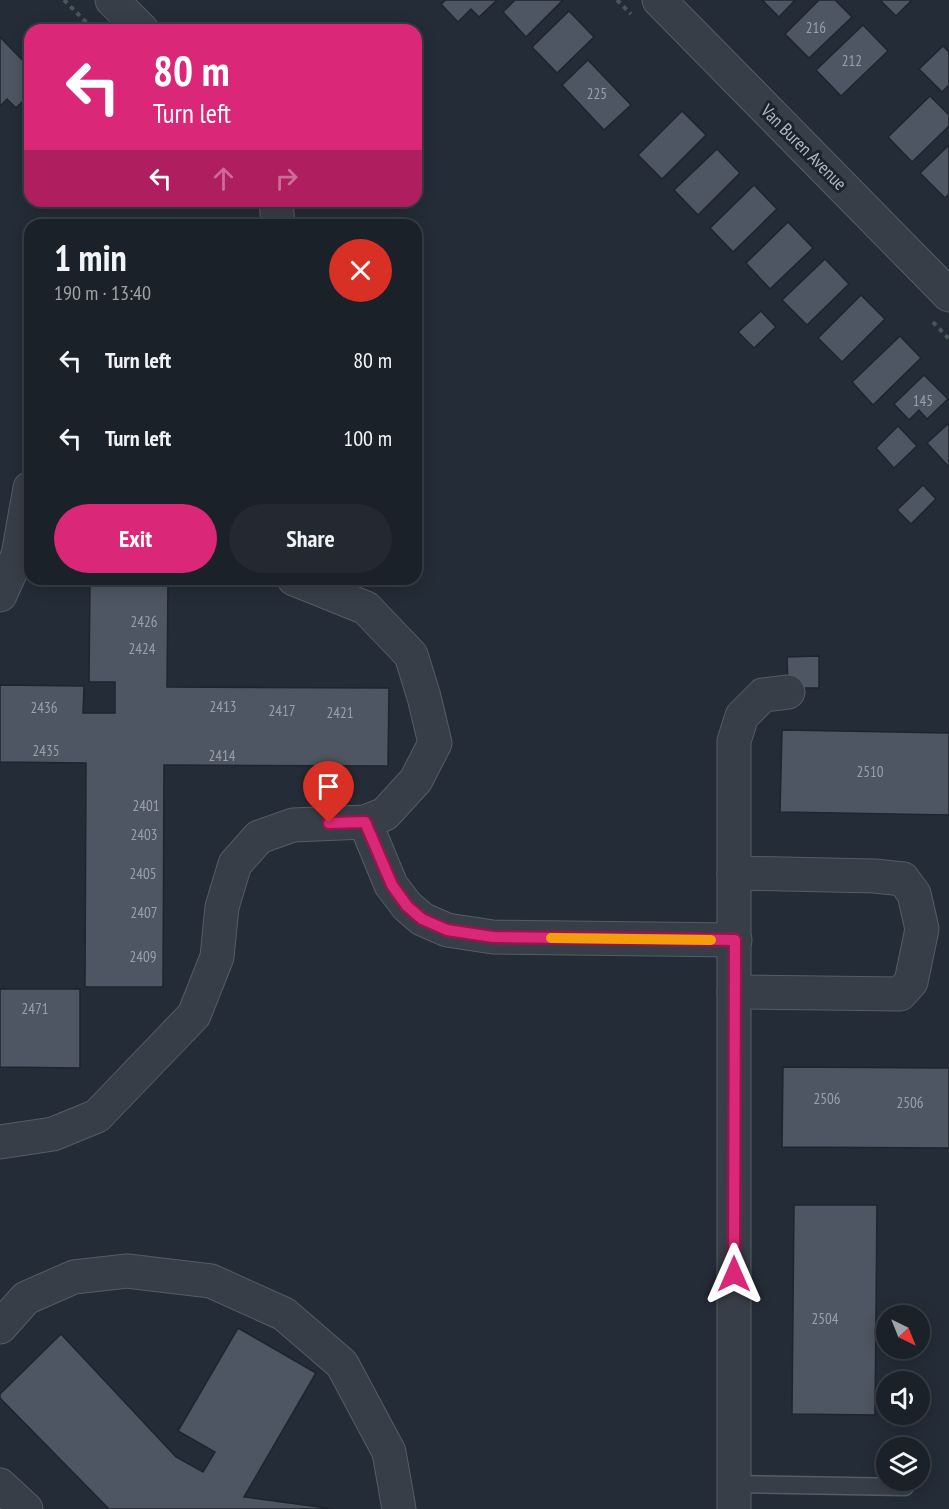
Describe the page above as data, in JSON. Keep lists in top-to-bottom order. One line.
{"streets":{"street":["Van Buren Avenue"]},"house_numbers":["216","212","225","145","2426","2424","2413","2436","2417","2421","2435","2414","2510","2401","2403","2405","2407","2409","2471","2506","2506","2504"],"north":"bottom right","page":{"turn":["80 m","Turn left"],"heading":["1 min","190 m · 13:40"],"list":[{"name":"Turn left","value":"80 m"},{"name":"Turn left","value":"100 m"}],"buttons":["Exit","Share"]}}
